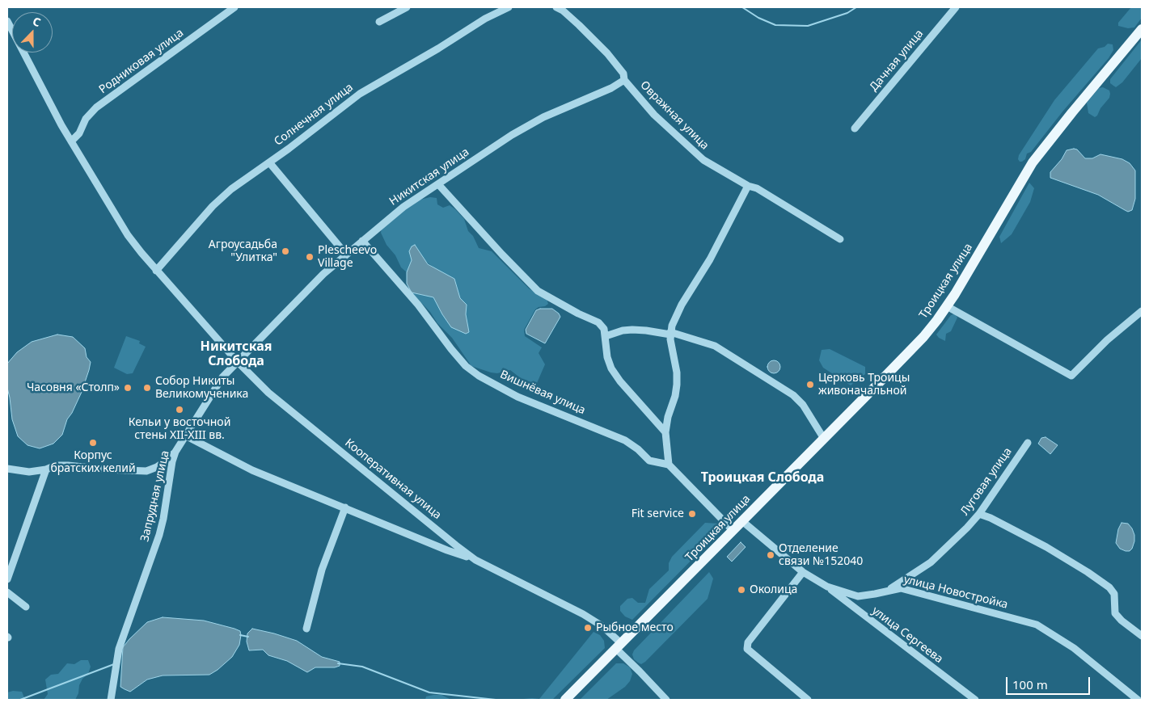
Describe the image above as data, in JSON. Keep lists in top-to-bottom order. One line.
{"streets":{"main road":["Троицкая улица"],"street":["Дачная улица","Родниковая улица","Солнечная улица","Овражная улица","Никитская улица","Вишнёвая улица","Кооперативная улица","Луговая улица","Запрудная улица","улица Новостройка","улица Сергеева"]},"crossings":[["Родниковая улица","Кооперативная улица"],["Солнечная улица","Кооперативная улица"],["Овражная улица","Никитская улица"],["Никитская улица","Вишнёвая улица"],["Никитская улица","Кооперативная улица"],["Никитская улица","Запрудная улица"],["Троицкая улица","Кооперативная улица"],["Троицкая улица","улица Новостройка"],["Кооперативная улица","Запрудная улица"],["Луговая улица","улица Новостройка"],["улица Новостройка","улица Сергеева"]],"districts":["Никитская Слобода","Троицкая Слобода"],"places":["Агроусадьба \"Улитка\"","Plescheevo Village","Церковь Троицы живоначальной","Часовня «Столп»","Собор Никиты Великомученика","Кельи у восточной стены XII-XIII вв.","Корпус братских келий","Fit service","Отделение связи №152040","Околица","Рыбное место"],"scale_bar":"100 m","north":"top"}
